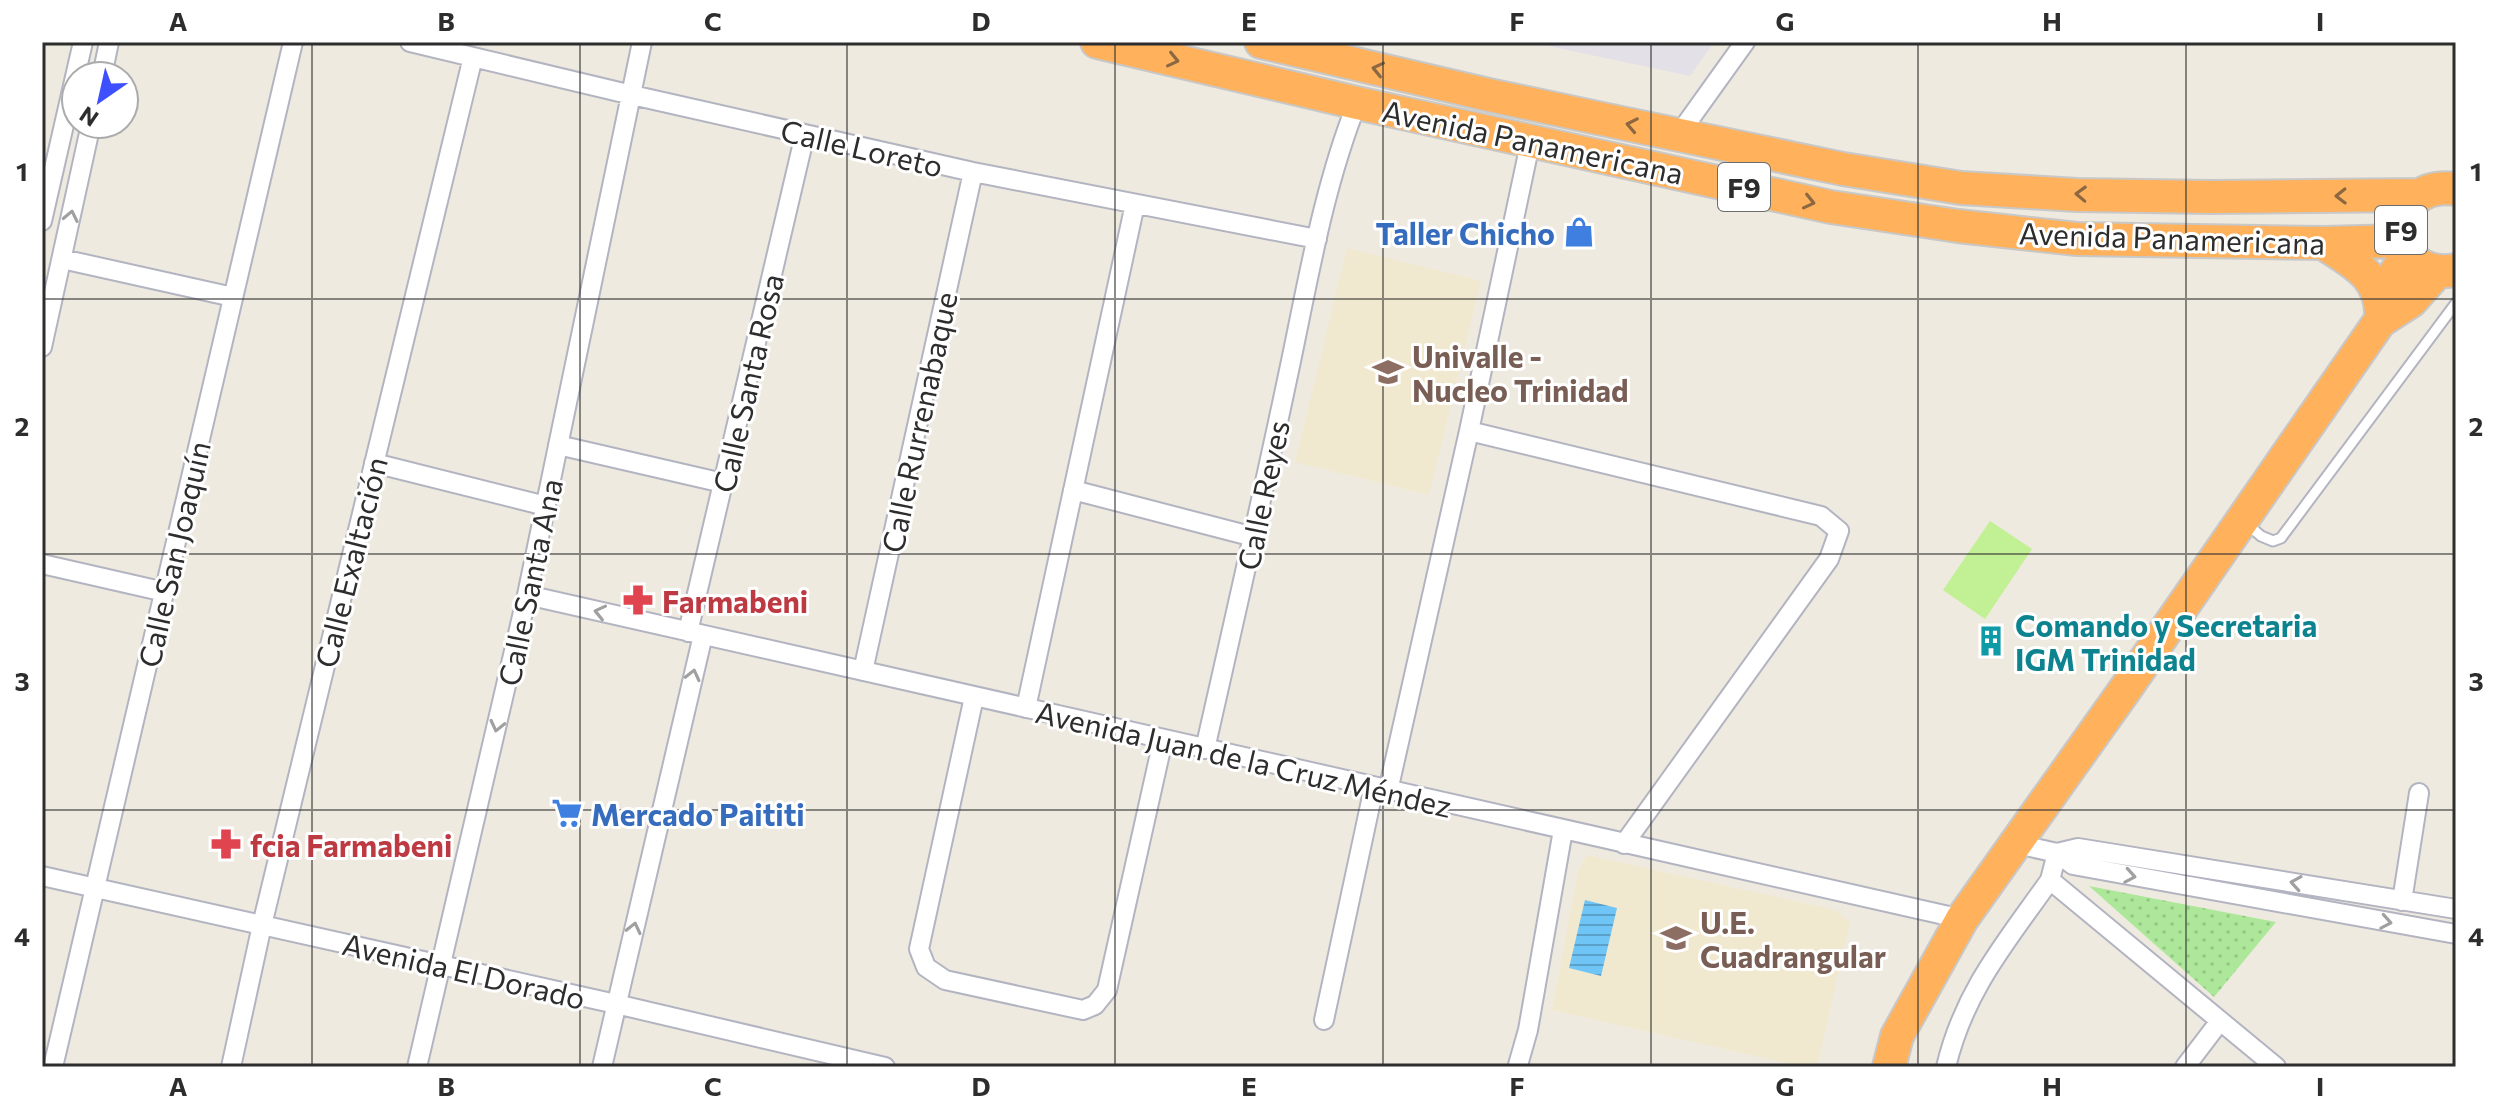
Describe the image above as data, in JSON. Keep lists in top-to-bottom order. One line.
{"streets":{"highway":["Avenida Panamericana","F9"],"street":["Calle Loreto","Calle Santa Rosa","Calle Rurrenabaque","Calle Reyes","Calle San Joaquín","Calle Exaltación","Calle Santa Ana","Avenida Juan de la Cruz Méndez","Avenida El Dorado"]},"crossings":[["Avenida Panamericana","F9"],["Avenida Panamericana","Calle Reyes"],["Calle Loreto","Calle Santa Rosa"],["Calle Loreto","Calle Rurrenabaque"],["Calle Loreto","Calle Reyes"],["Calle Loreto","Calle Exaltación"],["Calle Loreto","Calle Santa Ana"],["F9","Avenida Juan de la Cruz Méndez"],["Calle Santa Rosa","Avenida Juan de la Cruz Méndez"],["Calle Santa Rosa","Avenida El Dorado"],["Calle Rurrenabaque","Avenida Juan de la Cruz Méndez"],["Calle Reyes","Avenida Juan de la Cruz Méndez"],["Calle San Joaquín","Avenida El Dorado"],["Calle Exaltación","Avenida El Dorado"],["Calle Santa Ana","Avenida Juan de la Cruz Méndez"],["Calle Santa Ana","Avenida El Dorado"]],"one_way":["Calle Santa Rosa","Calle Santa Ana"],"places":{"shop":["Taller Chicho"],"school or university":["Univalle - Nucleo Trinidad","U.E. Cuadrangular"],"pharmacy":["Farmabeni","fcia Farmabeni"],"building":["Comando y Secretaria IGM Trinidad"],"supermarket":["Mercado Paititi"]},"north":"bottom left","grid":{"columns":["A","B","C","D","E","F","G","H","I"],"rows":["1","2","3","4"]}}
